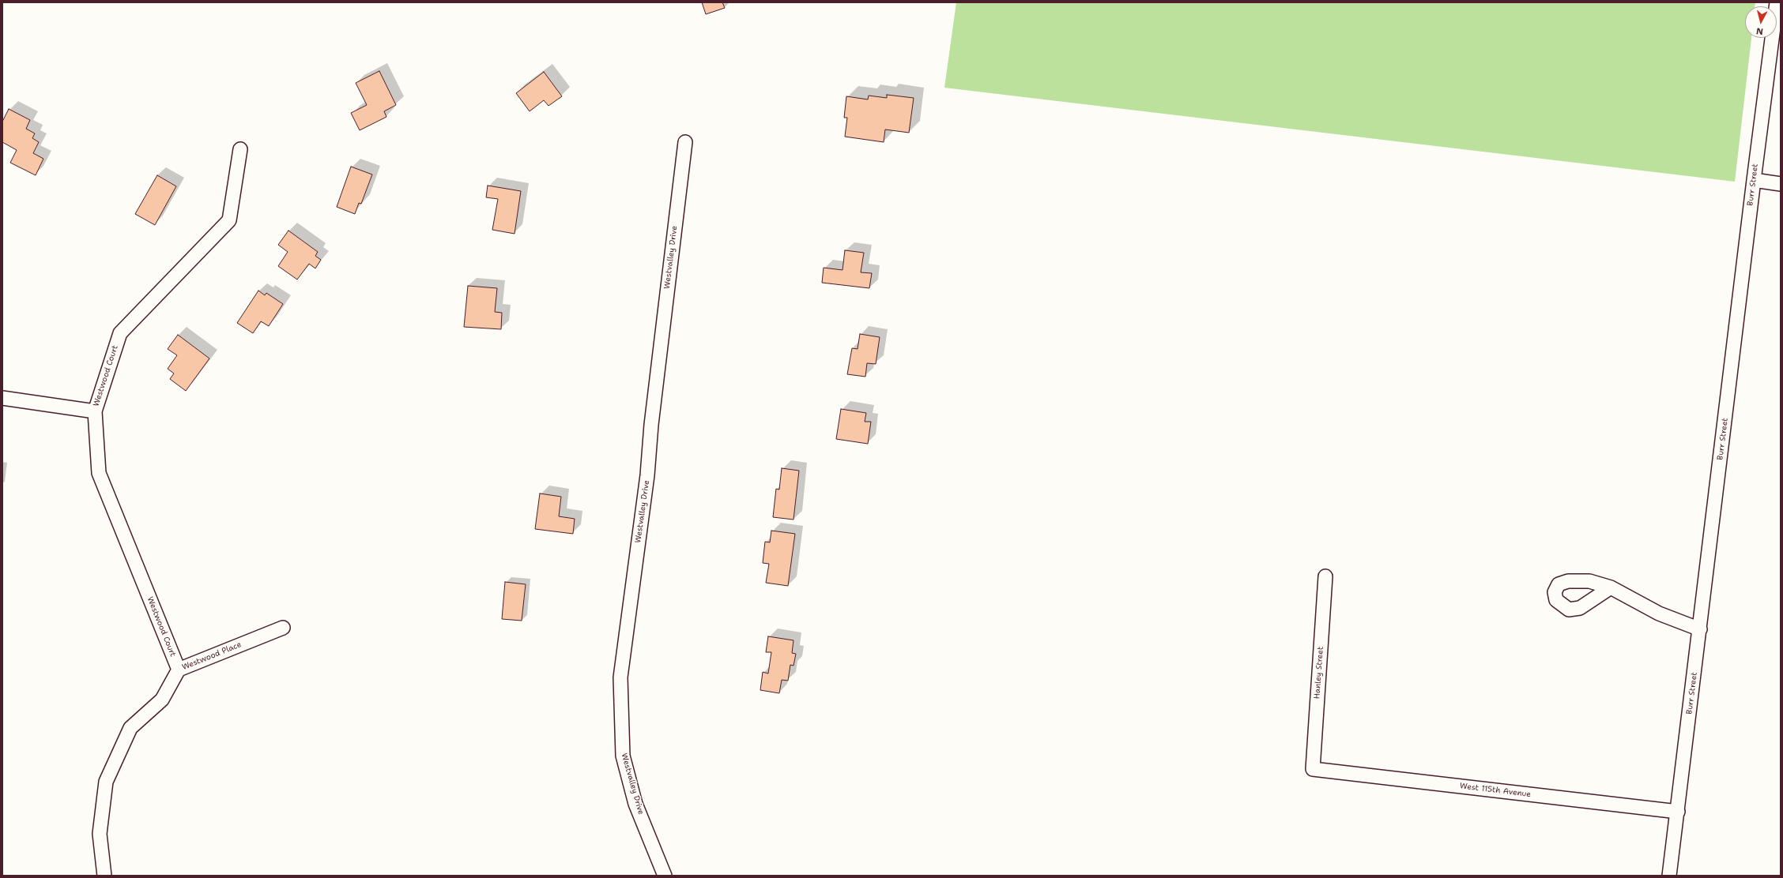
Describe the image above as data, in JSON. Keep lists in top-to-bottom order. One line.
{"streets":{"street":["Burr Street","Westvalley Drive","Westwood Court","Westwood Place","Hanley Street","West 115th Avenue"]},"crossings":[["Burr Street","West 115th Avenue"],["Westwood Court","Westwood Place"],["Hanley Street","West 115th Avenue"]],"north":"bottom"}
